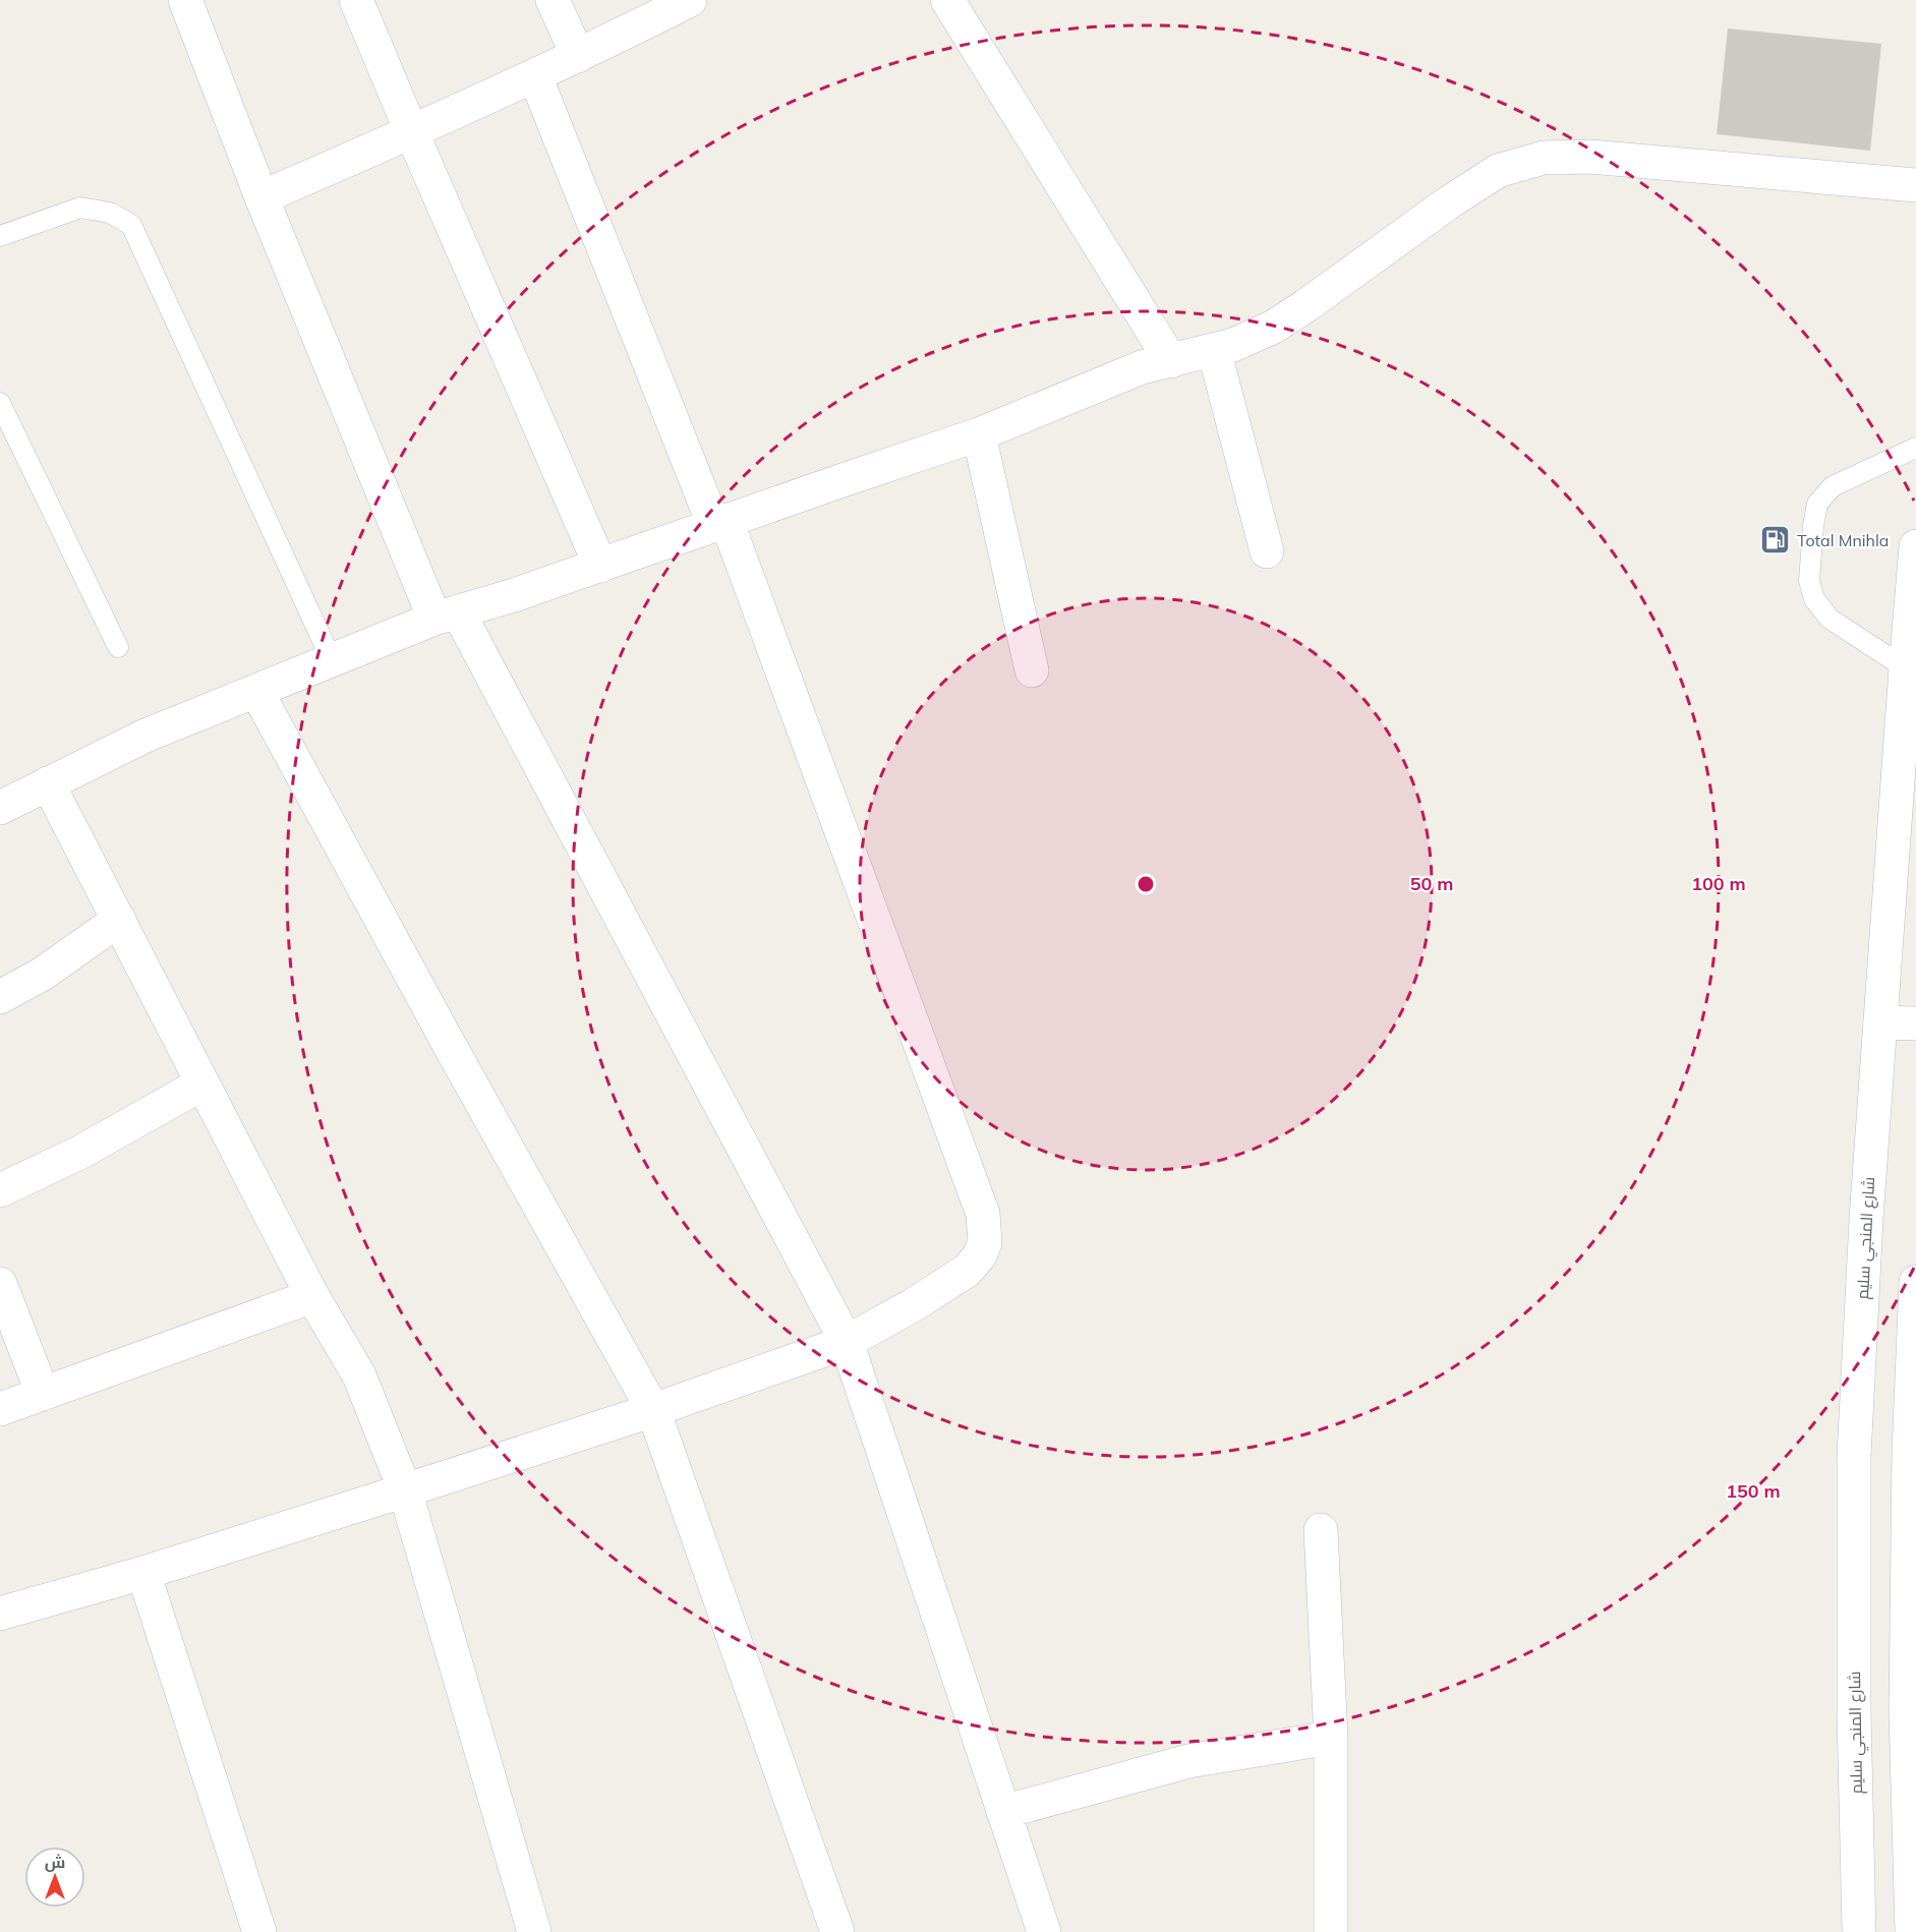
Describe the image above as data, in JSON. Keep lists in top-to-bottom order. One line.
{"streets":{"street":["شارع المنجي سليم"]},"places":{"fuel station":["Total Mnihla"]},"north":"top","rings":["50 m","100 m","150 m"]}
